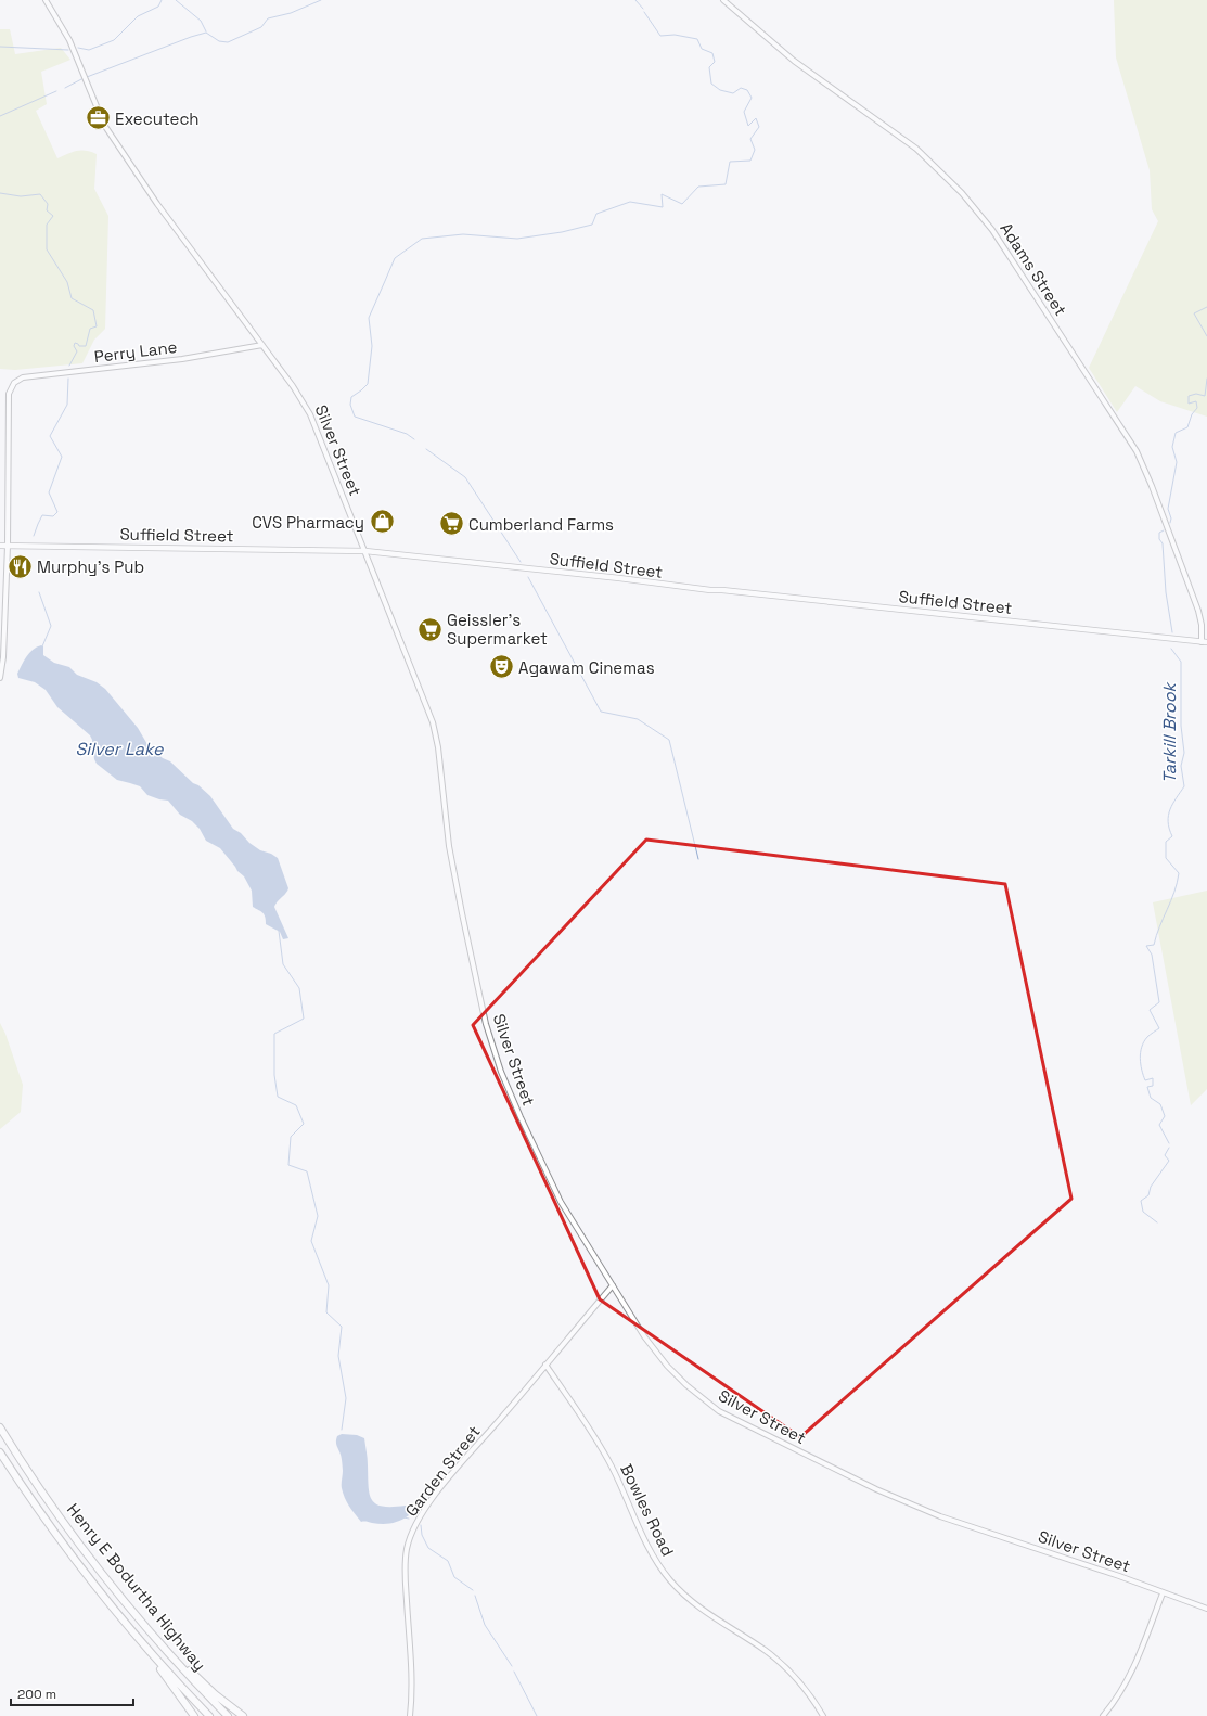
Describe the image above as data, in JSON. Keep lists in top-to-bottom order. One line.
{"streets":{"highway":["Henry E Bodurtha Highway"],"main road":["Suffield Street"],"street":["Adams Street","Perry Lane","Silver Street","Garden Street","Bowles Road"]},"crossings":[["Adams Street","Suffield Street"],["Perry Lane","Silver Street"],["Perry Lane","Suffield Street"],["Silver Street","Suffield Street"],["Silver Street","Garden Street"],["Garden Street","Bowles Road"]],"water":["Tarkill Brook","Silver Lake"],"places":{"office":["Executech"],"shop":["CVS Pharmacy"],"supermarket":["Cumberland Farms","Geissler's Supermarket"],"restaurant":["Murphy's Pub"],"theatre":["Agawam Cinemas"]},"scale_bar":"200 m"}
